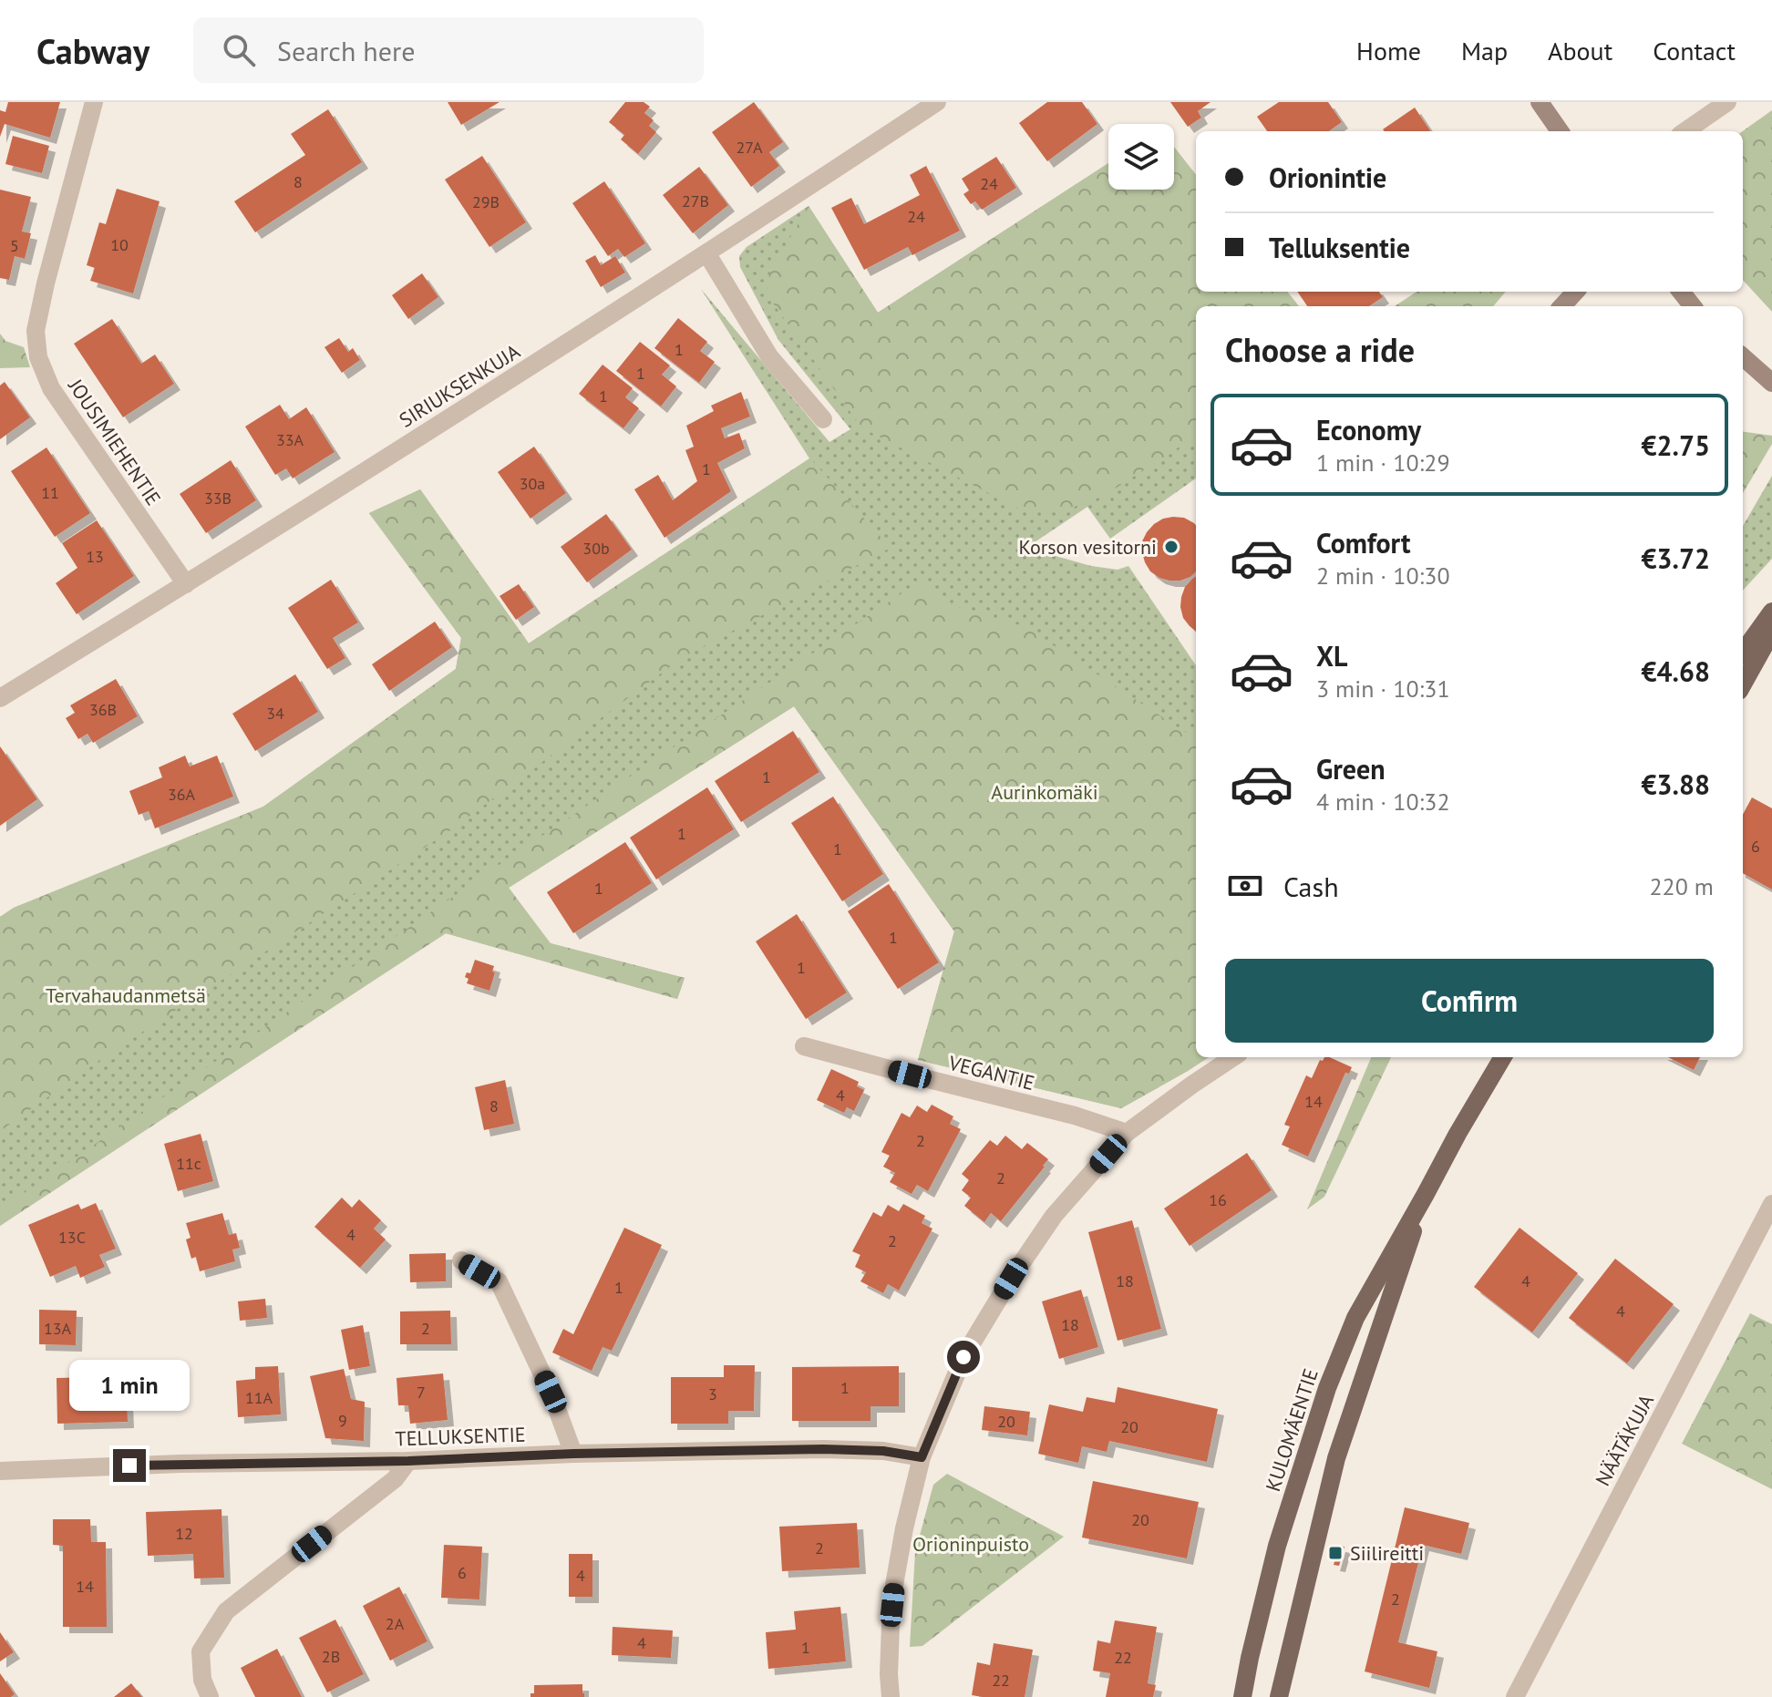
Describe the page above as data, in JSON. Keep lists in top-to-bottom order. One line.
{"streets":{"main road":["KULOMÄENTIE"],"street":["SIRIUKSENKUJA","JOUSIMIEHENTIE","VEGANTIE","TELLUKSENTIE","NÄÄTÄKUJA"]},"crossings":[["SIRIUKSENKUJA","JOUSIMIEHENTIE"]],"parks":["Aurinkomäki","Tervahaudanmetsä","Orioninpuisto"],"places":{"other":["Korson vesitorni"],"transit":["Siilireitti"]},"house_numbers":["27A","8","24","27B","29B","24","10","5","1","1","1","33A","1","30a","11","33B","30b","13","36B","34","1","36A","1","6","1","1","1","1","4","14","8","2","11c","2","16","4","13C","2","18","4","1","4","18","13A","2","1","7","3","11A","9","20","20","20","12","2","6","4","14","2","2A","4","1","2B","22","22"],"page":{"header":"Cabway","search":"Search here","nav":["Home","Map","About","Contact"],"banner":["Orionintie","Telluksentie"],"heading":"Choose a ride","list":[{"name":"Economy","note":"1 min · 10:29","value":"€2.75"},{"name":"Comfort","note":"2 min · 10:30","value":"€3.72"},{"name":"XL","note":"3 min · 10:31","value":"€4.68"},{"name":"Green","note":"4 min · 10:32","value":"€3.88"}],"pay":["Cash","220 m"],"buttons":"Confirm","bubble":"1 min"}}
